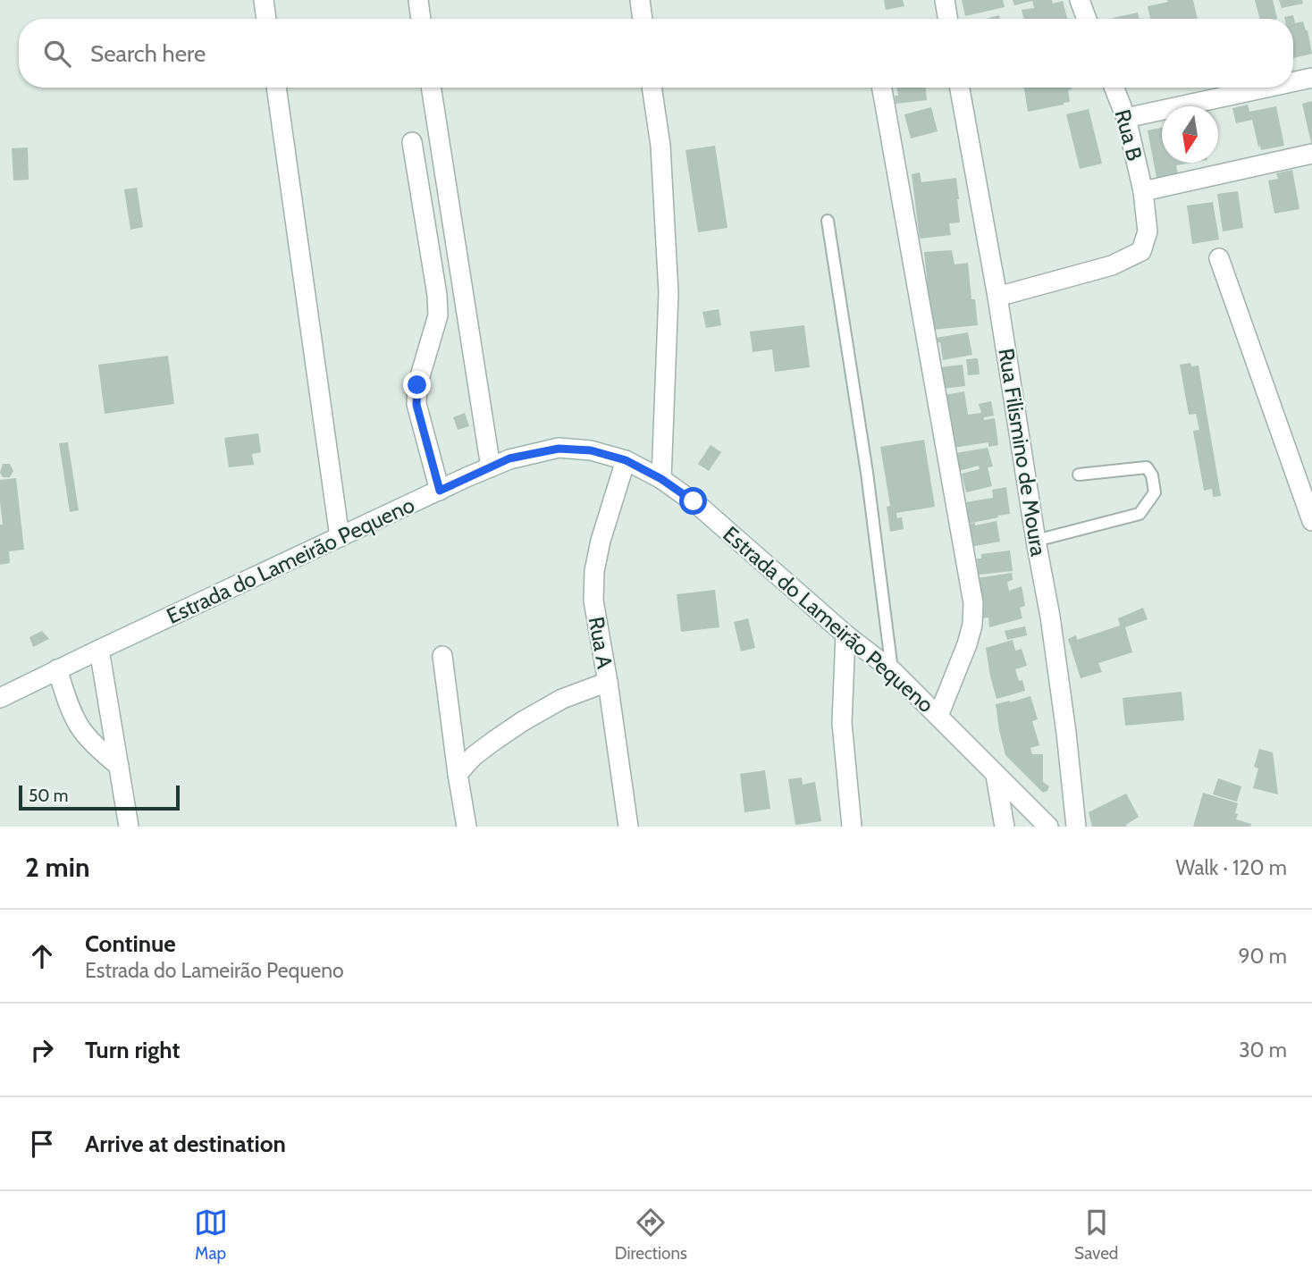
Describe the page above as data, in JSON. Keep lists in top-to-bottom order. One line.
{"streets":{"street":["Rua B","Rua Filismino de Moura","Estrada do Lameirão Pequeno","Rua A"]},"crossings":[["Rua B","Rua Filismino de Moura"],["Estrada do Lameirão Pequeno","Rua A"]],"scale_bar":"50 m","north":"bottom","page":{"search":"Search here","scale":"50 m","heading":["2 min","Walk · 120 m"],"list":[["Continue","Estrada do Lameirão Pequeno","90 m"],["Turn right","30 m"],"Arrive at destination"],"nav":["Map","Directions","Saved"]}}
